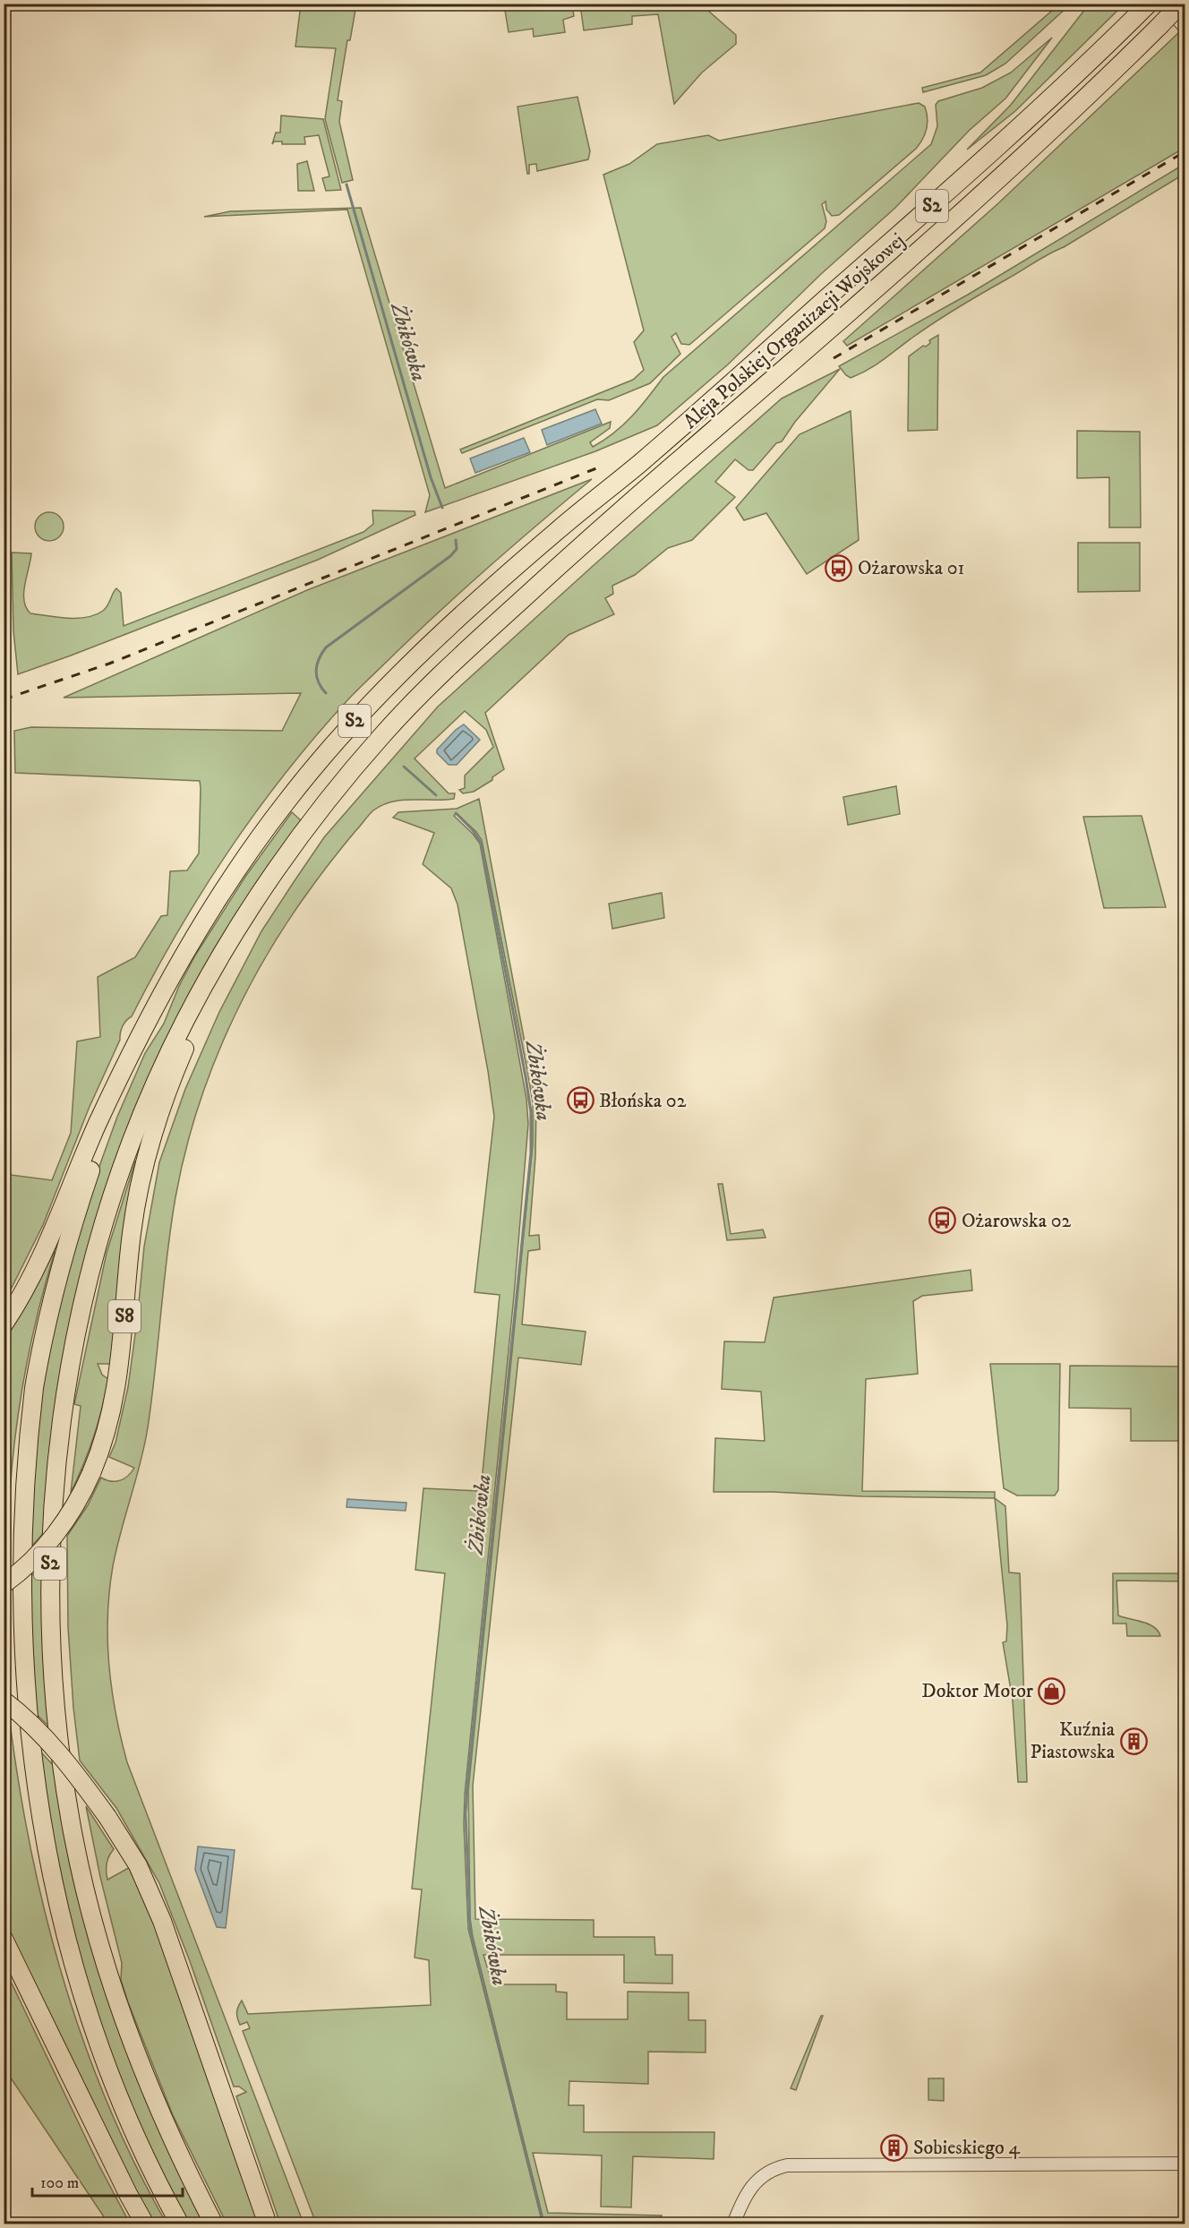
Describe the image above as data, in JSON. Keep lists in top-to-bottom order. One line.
{"streets":{"highway":["S2","Aleja Polskiej Organizacji Wojskowej","S8"]},"crossings":[["S2","Aleja Polskiej Organizacji Wojskowej"],["S2","S8"],["Aleja Polskiej Organizacji Wojskowej","S8"]],"water":["Żbikówka"],"places":{"bus stop":["Ożarowska 01","Błońska 02","Ożarowska 02"],"shop":["Doktor Motor"],"building":["Kuźnia Piastowska","Sobieskiego 4"]},"scale_bar":"100 m"}
